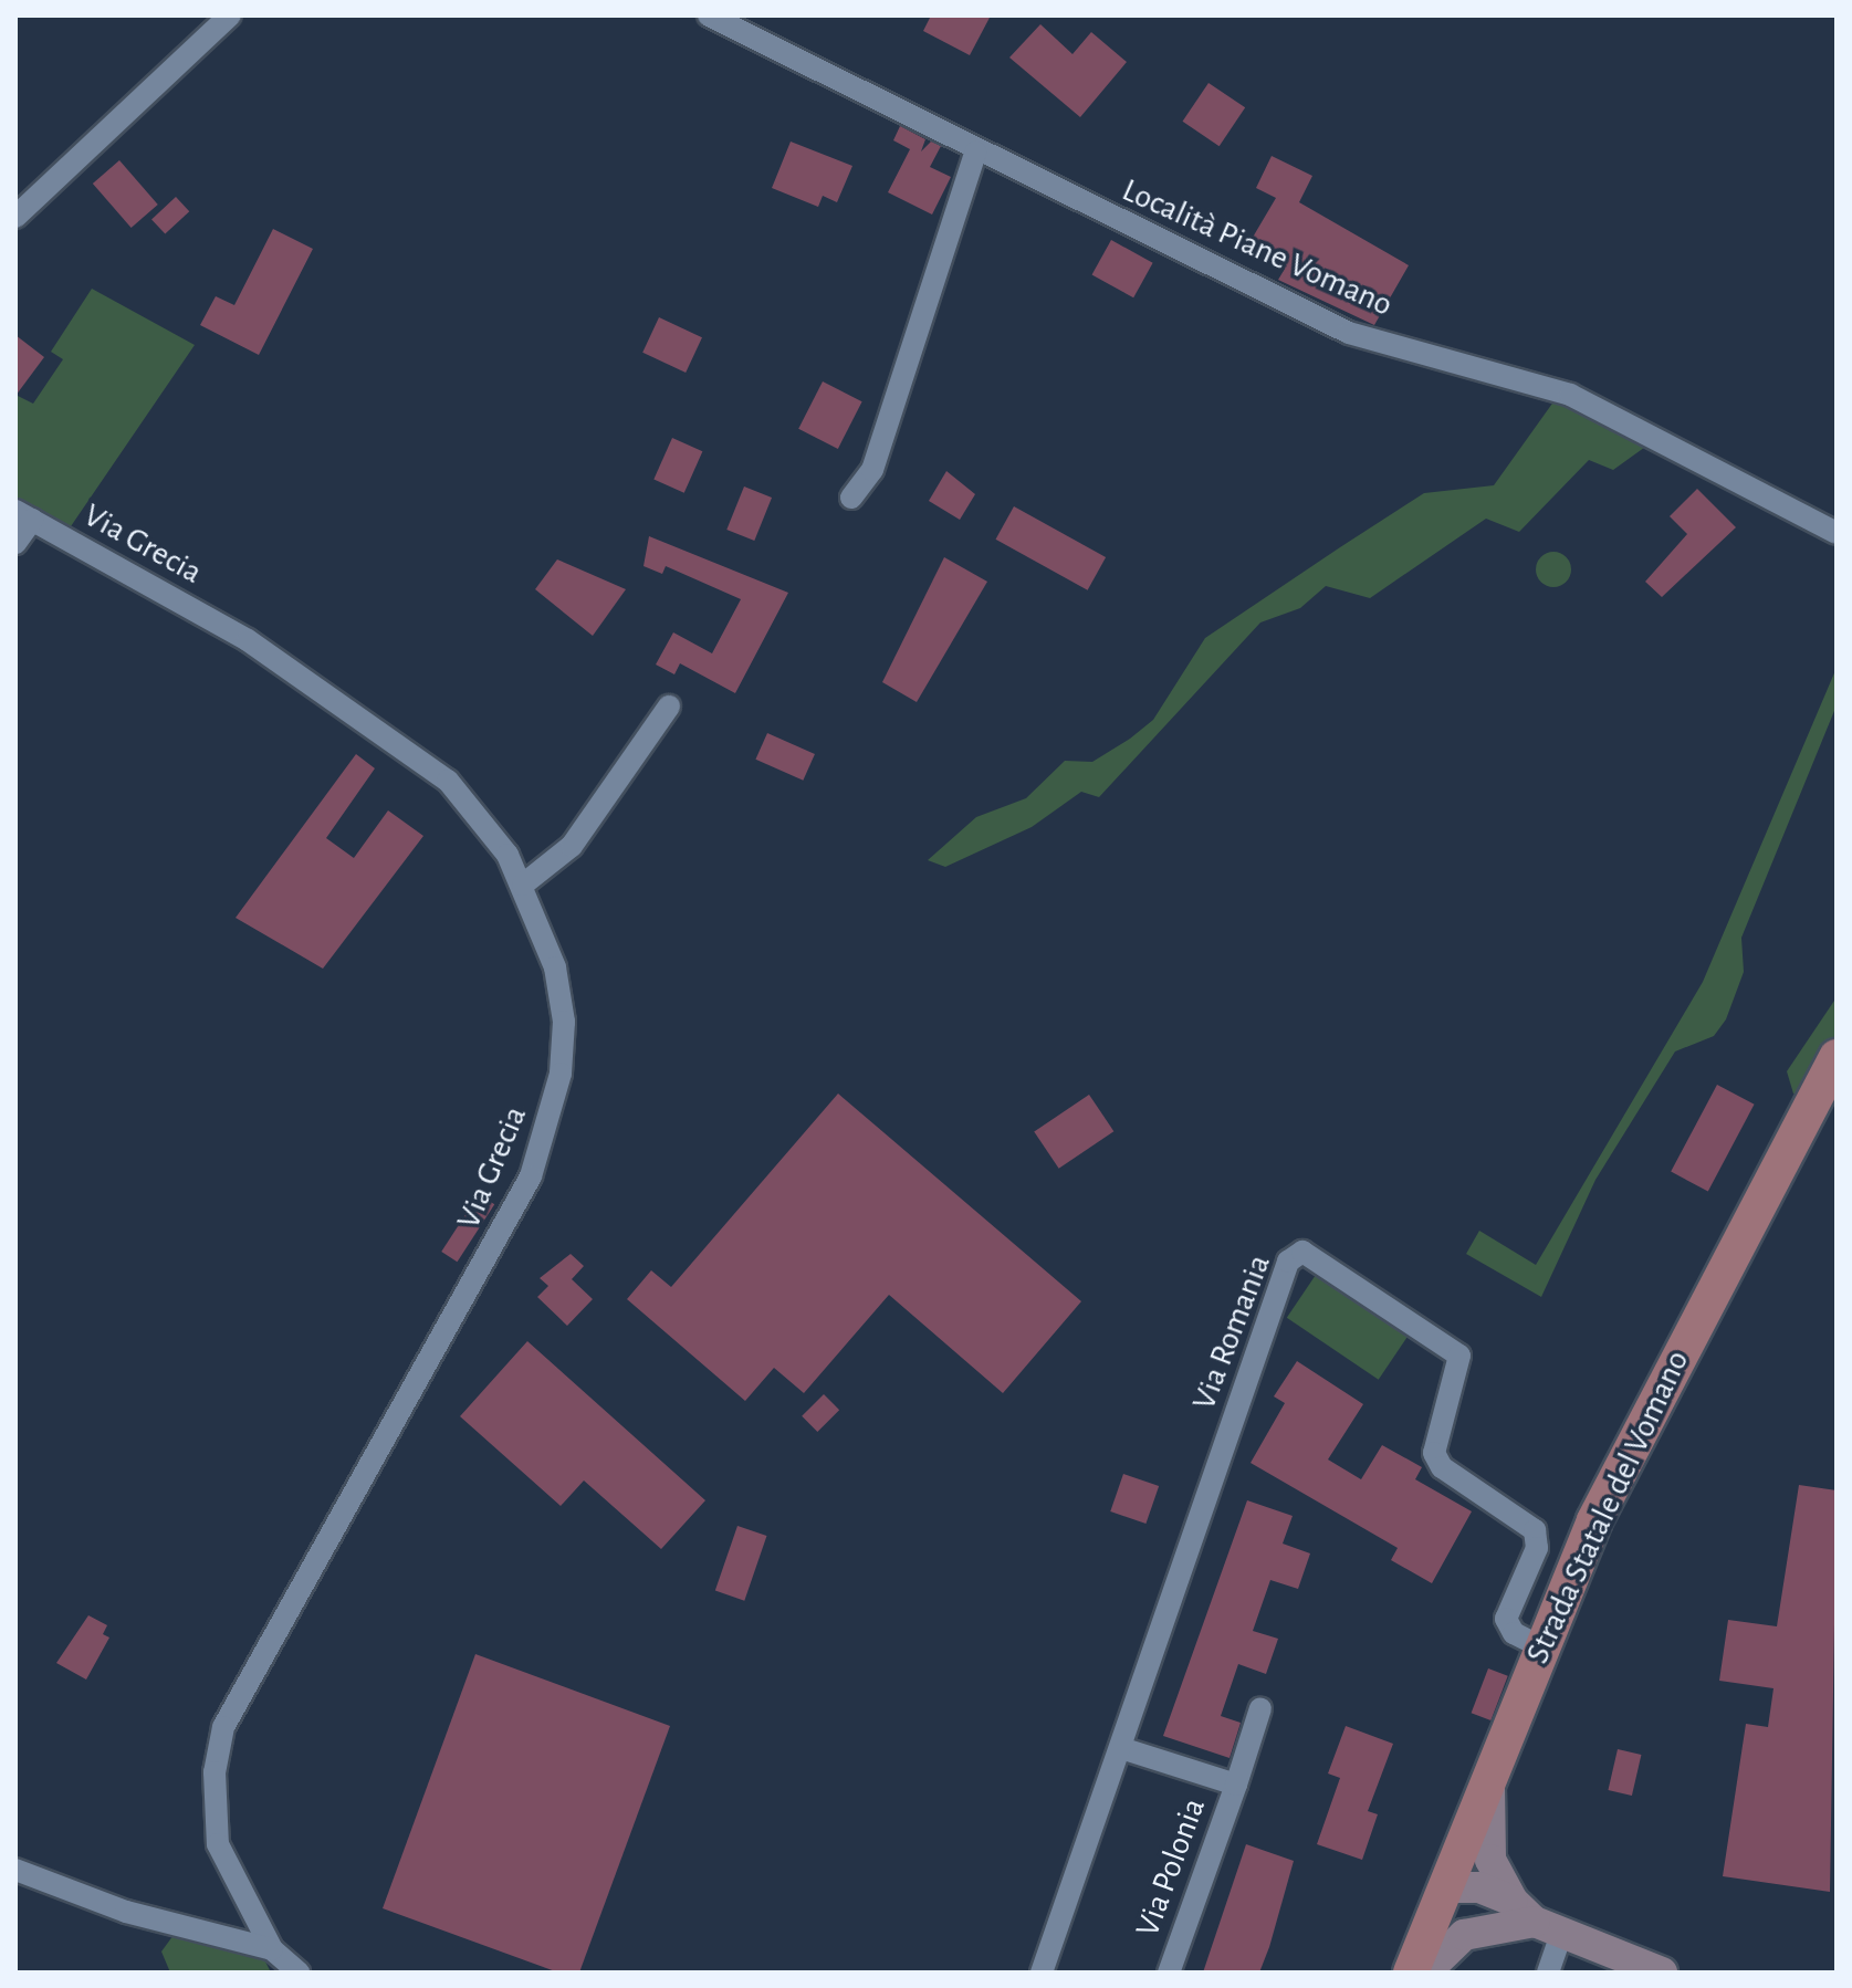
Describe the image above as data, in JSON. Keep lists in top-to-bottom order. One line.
{"streets":{"main road":["Strada Statale del Vomano"],"street":["Località Piane Vomano","Via Grecia","Via Romania","Via Polonia"]},"crossings":[["Via Romania","Strada Statale del Vomano"],["Via Romania","Via Polonia"]]}
